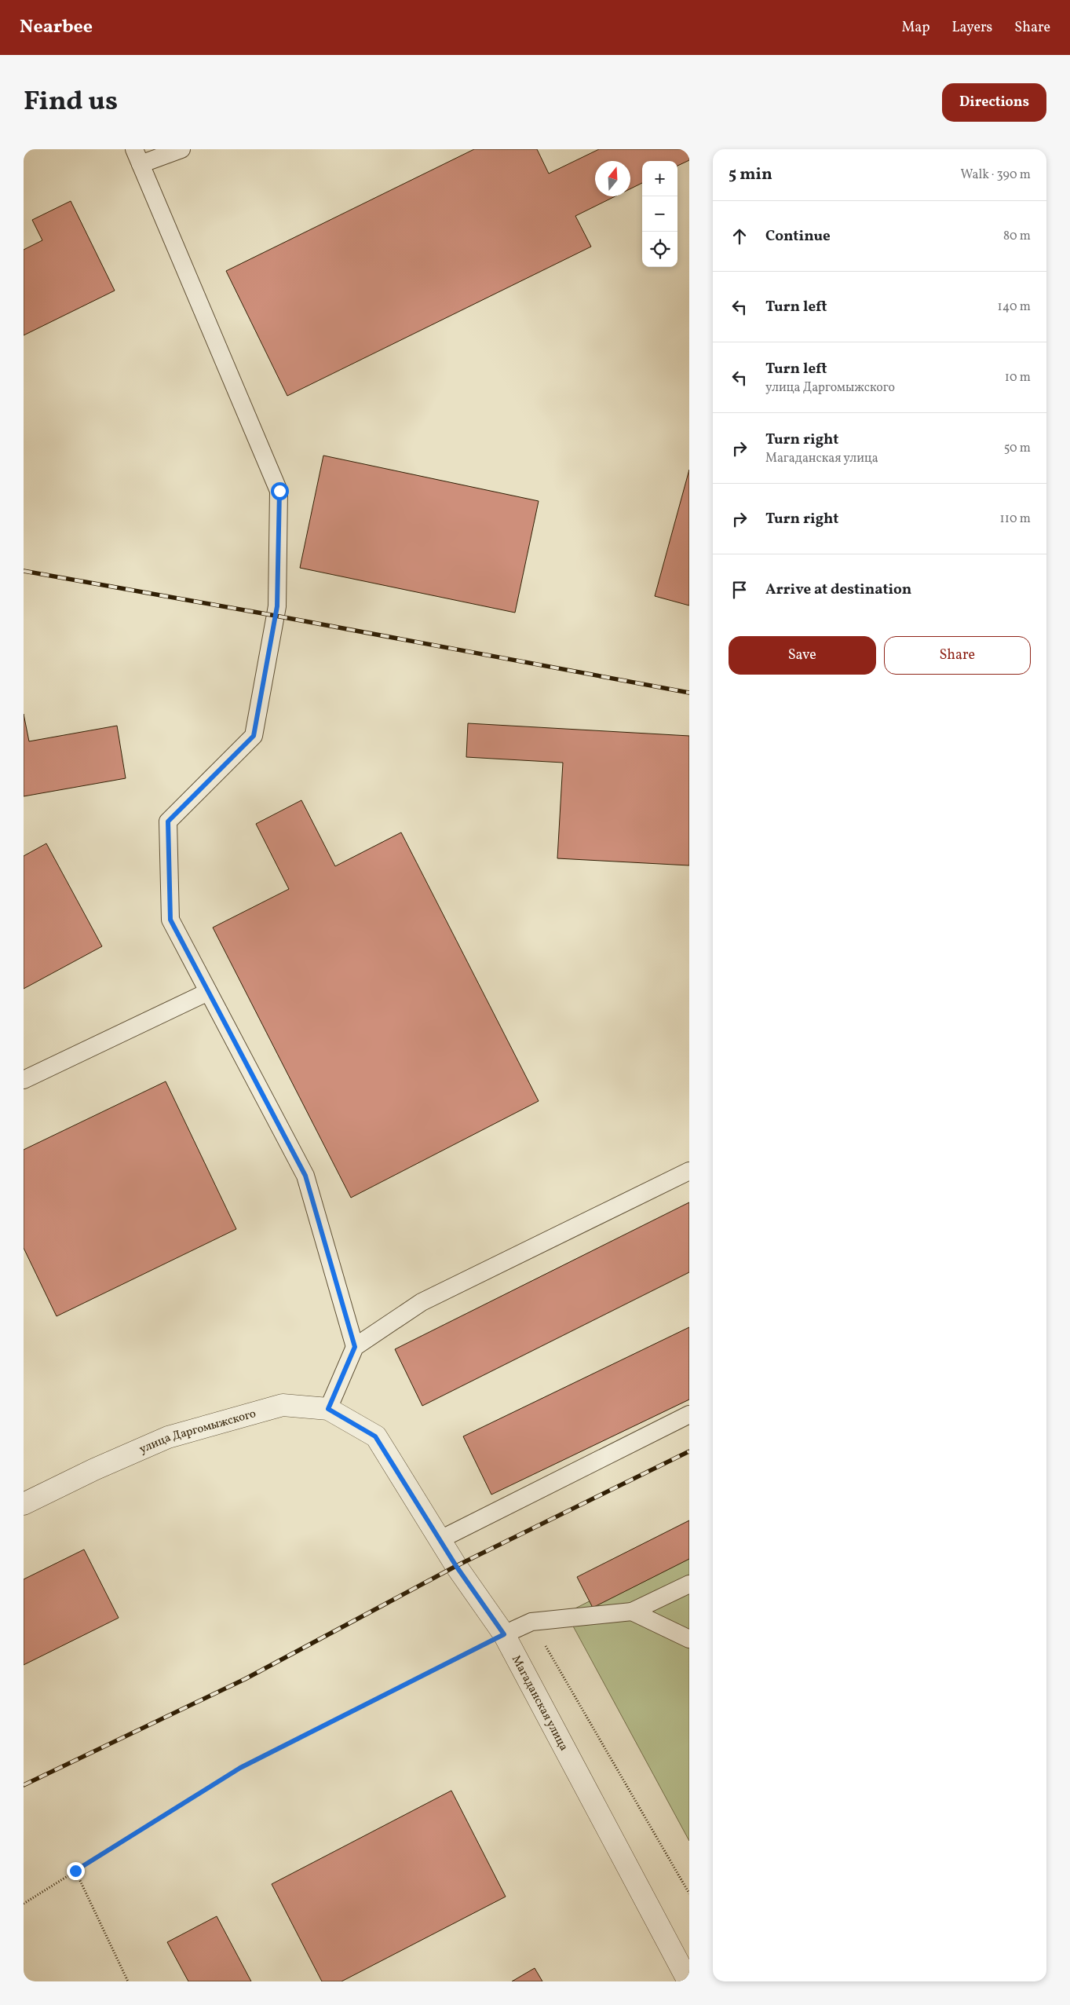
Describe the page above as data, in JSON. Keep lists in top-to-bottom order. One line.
{"streets":{"street":["улица Даргомыжского","Магаданская улица"]},"crossings":[["улица Даргомыжского","Магаданская улица"]],"north":"top","page":{"header":"Nearbee","nav":["Map","Layers","Share"],"title":"Find us","buttons":["Directions",["Save","Share"]],"heading":["5 min","Walk · 390 m"],"map_buttons":["+","−"],"list":[["Continue","80 m"],["Turn left","140 m"],["Turn left","улица Даргомыжского","10 m"],["Turn right","Магаданская улица","50 m"],["Turn right","110 m"],"Arrive at destination"]}}
